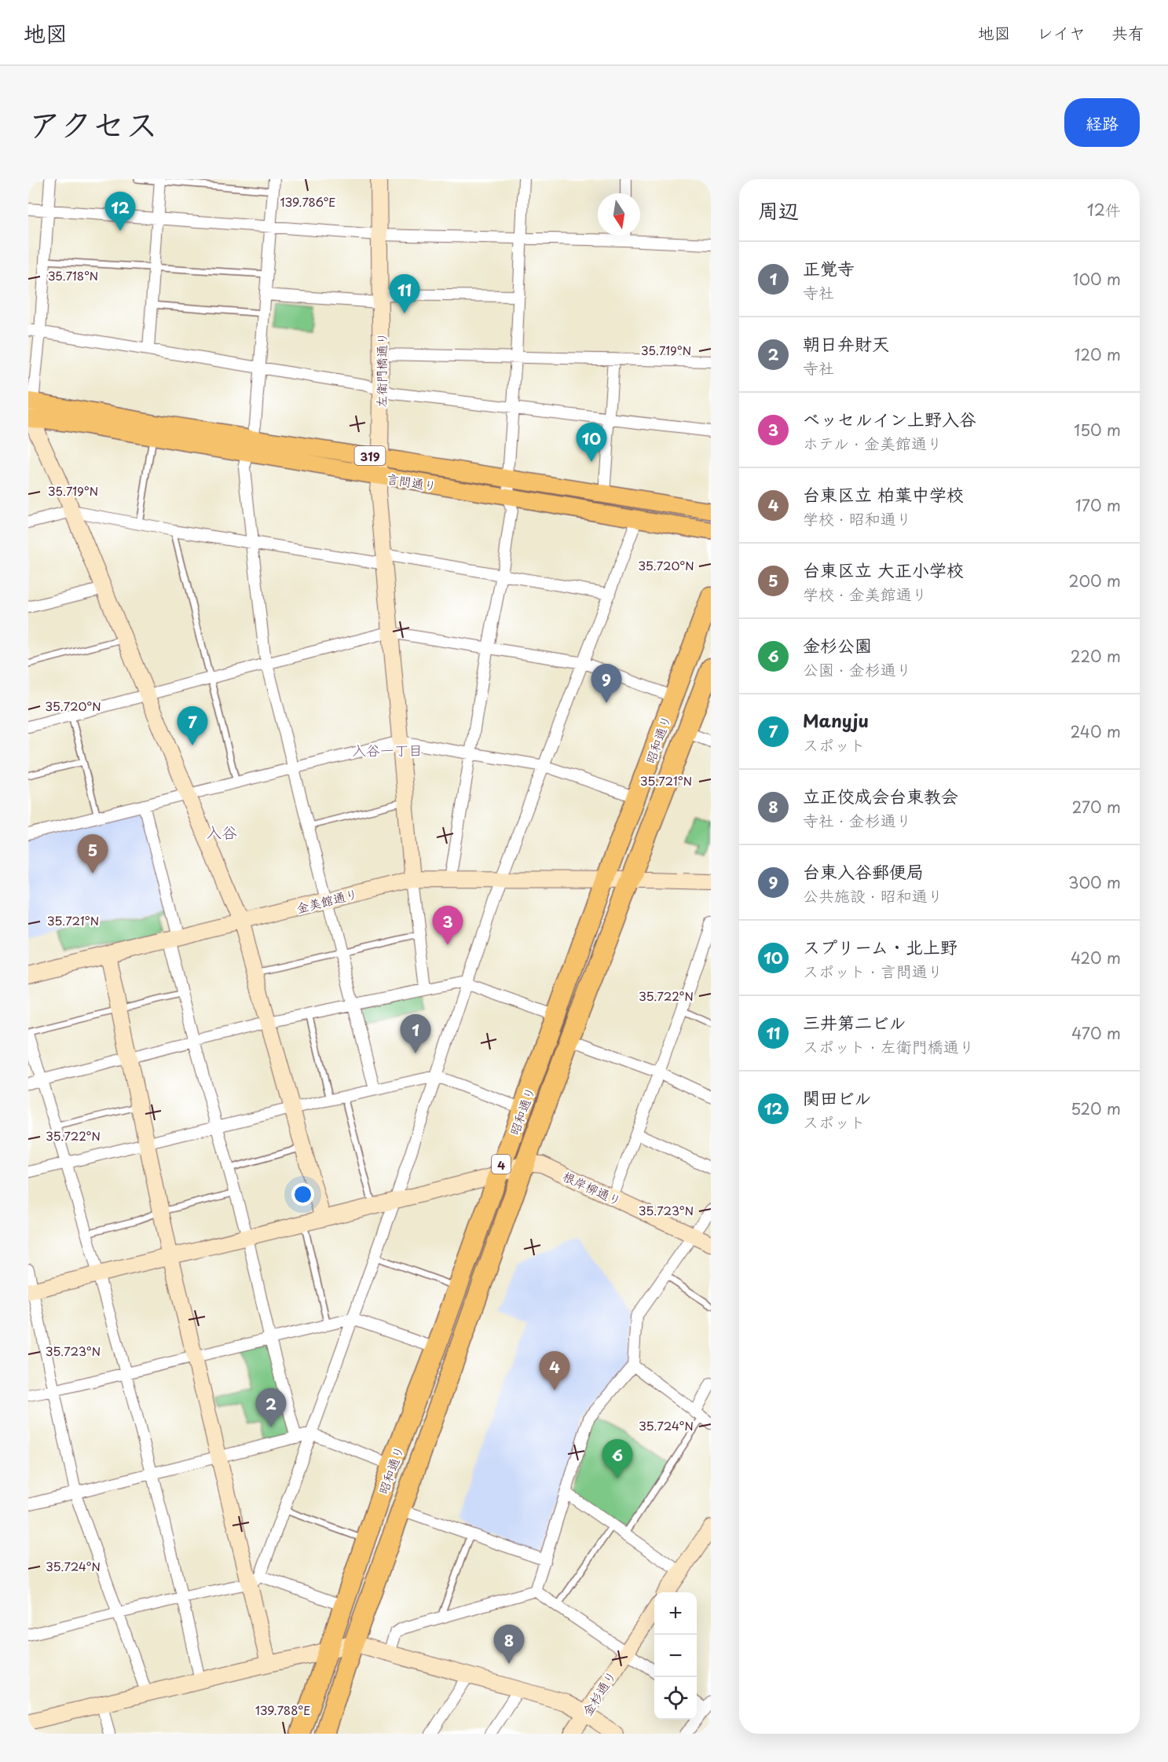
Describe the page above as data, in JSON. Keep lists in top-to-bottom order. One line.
{"streets":{"highway":["昭和通り","4"],"main road":["319","言問通り"],"street":["左衛門橋通り","金美館通り","根岸柳通り","金杉通り"]},"crossings":[["左衛門橋通り","言問通り"],["左衛門橋通り","金美館通り"],["昭和通り","金美館通り"],["昭和通り","根岸柳通り"]],"districts":["入谷一丁目","入谷"],"north":"bottom","page":{"header":"地図","nav":["地図","レイヤ","共有"],"title":"アクセス","buttons":"経路","heading":["周辺","12件"],"pins":["12","11","10","9","7","5","3","1","4","2","6","8"],"list":[{"mark":"1","name":"正覚寺","note":"寺社","value":"100 m"},{"mark":"2","name":"朝日弁財天","note":"寺社","value":"120 m"},{"mark":"3","name":"ベッセルイン上野入谷","note":"ホテル · 金美館通り","value":"150 m"},{"mark":"4","name":"台東区立 柏葉中学校","note":"学校 · 昭和通り","value":"170 m"},{"mark":"5","name":"台東区立 大正小学校","note":"学校 · 金美館通り","value":"200 m"},{"mark":"6","name":"金杉公園","note":"公園 · 金杉通り","value":"220 m"},{"mark":"7","name":"Manyju","note":"スポット","value":"240 m"},{"mark":"8","name":"立正佼成会台東教会","note":"寺社 · 金杉通り","value":"270 m"},{"mark":"9","name":"台東入谷郵便局","note":"公共施設 · 昭和通り","value":"300 m"},{"mark":"10","name":"スプリーム・北上野","note":"スポット · 言問通り","value":"420 m"},{"mark":"11","name":"三井第二ビル","note":"スポット · 左衛門橋通り","value":"470 m"},{"mark":"12","name":"関田ビル","note":"スポット","value":"520 m"}],"map_buttons":["+","−"]},"coordinates":["139.786°E","35.718°N","35.719°N","35.720°N","35.721°N","35.722°N","35.723°N","35.724°N","139.788°E"]}
